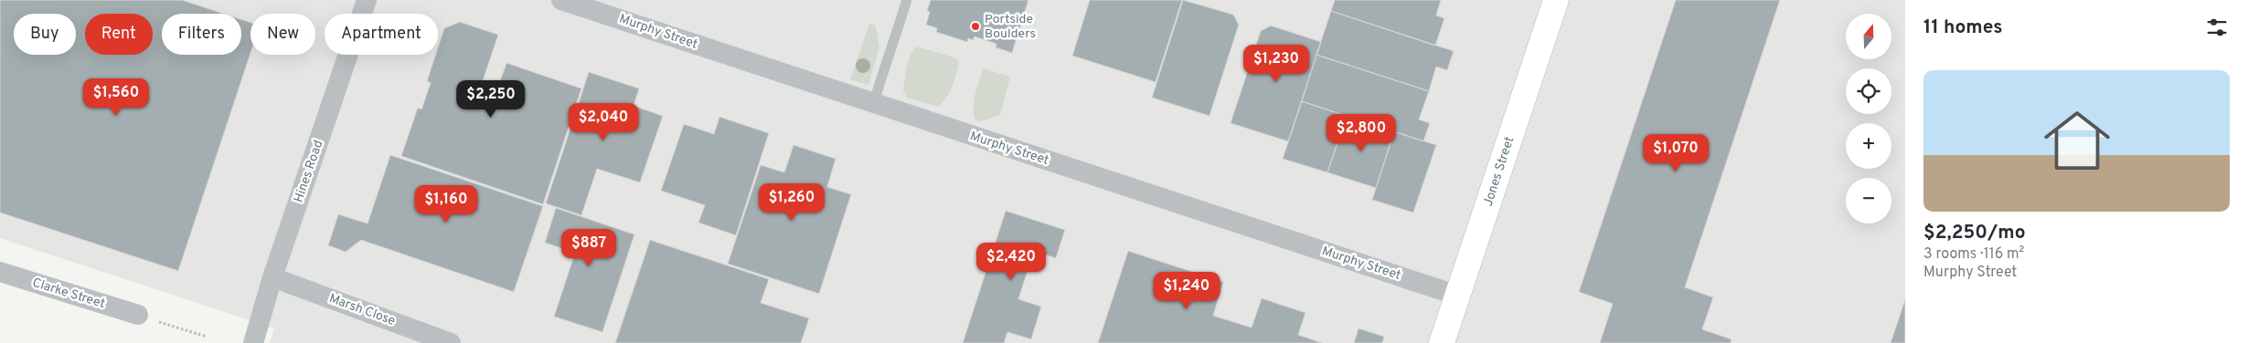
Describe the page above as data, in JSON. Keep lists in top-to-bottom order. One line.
{"streets":{"street":["Murphy Street","Hines Road","Jones Street","Clarke Street","Marsh Close"]},"crossings":[["Murphy Street","Jones Street"],["Hines Road","Marsh Close"]],"places":["Portside Boulders"],"north":"top","page":{"heading":"11 homes","map_buttons":["+","−"],"chip":["Buy","Rent","Filters","New","Apartment"],"price":["$1,230","$1,560","$2,250","$2,040","$2,800","$1,070","$1,260","$1,160","$887","$2,420","$1,240"],"list":[{"name":"$2,250/mo","note":"3 rooms · 116 m² · Murphy Street"}]}}
